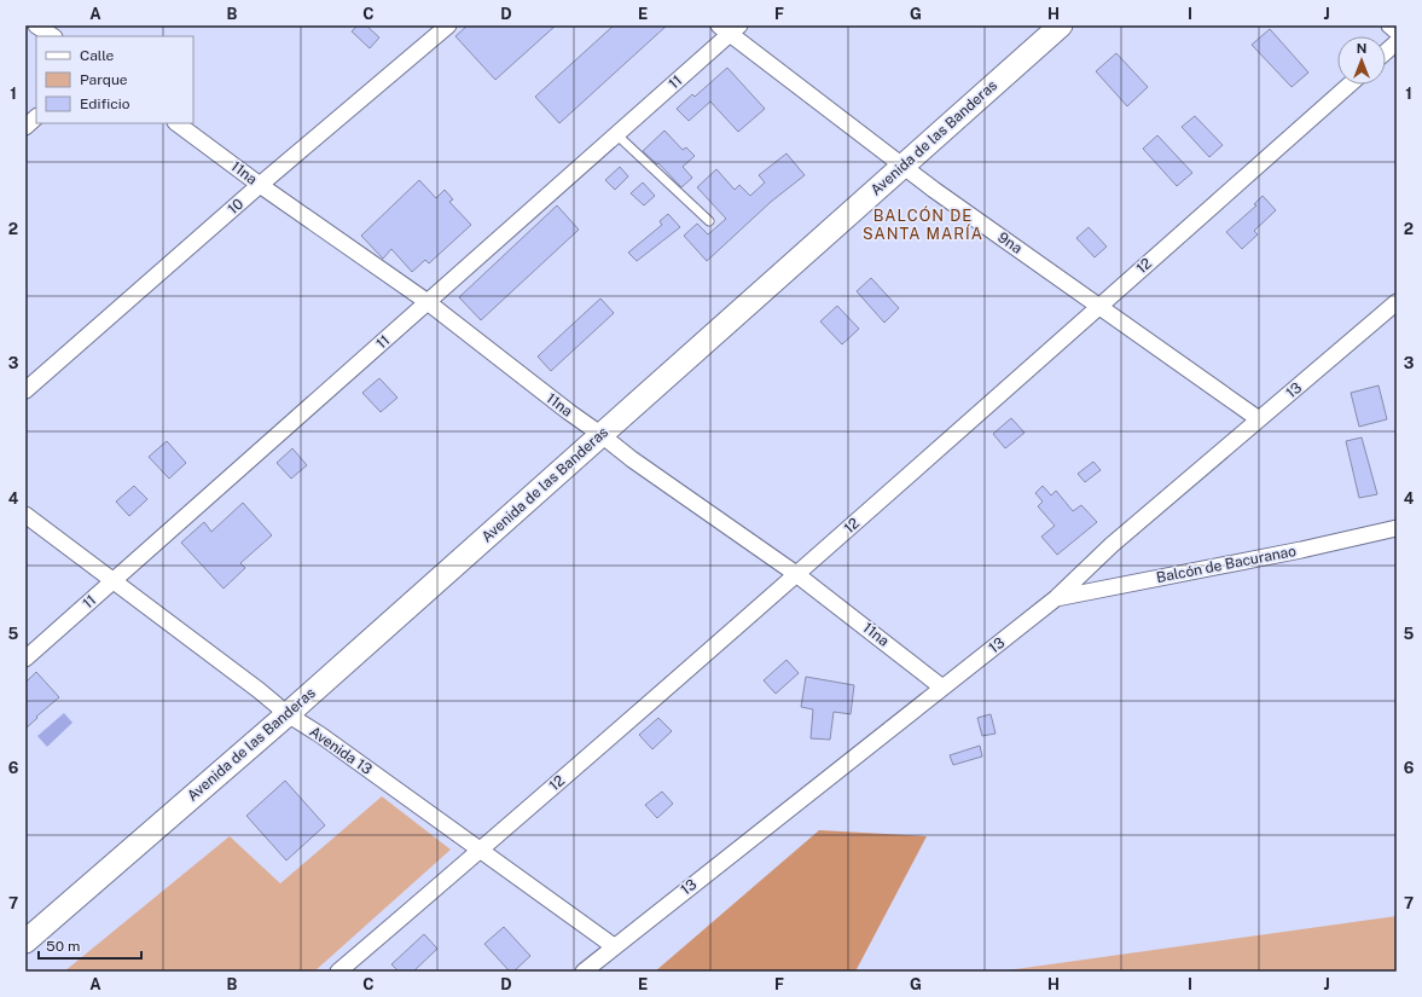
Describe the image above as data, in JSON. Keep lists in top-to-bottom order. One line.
{"streets":{"street":["11","Avenida de las Banderas","11na","10","9na","12","13","Balcón de Bacuranao","Avenida 13"]},"crossings":[["11","11na"],["11","9na"],["11","Avenida 13"],["Avenida de las Banderas","11na"],["Avenida de las Banderas","9na"],["Avenida de las Banderas","Avenida 13"],["11na","10"],["11na","12"],["11na","13"],["9na","12"],["9na","13"],["12","Avenida 13"],["13","Balcón de Bacuranao"],["13","Avenida 13"]],"districts":["BALCÓN DE SANTA MARÍA"],"legend":["Calle","Parque","Edificio"],"scale_bar":"50 m","north":"top","grid":{"columns":["A","B","C","D","E","F","G","H","I","J"],"rows":["1","2","3","4","5","6","7"]}}
